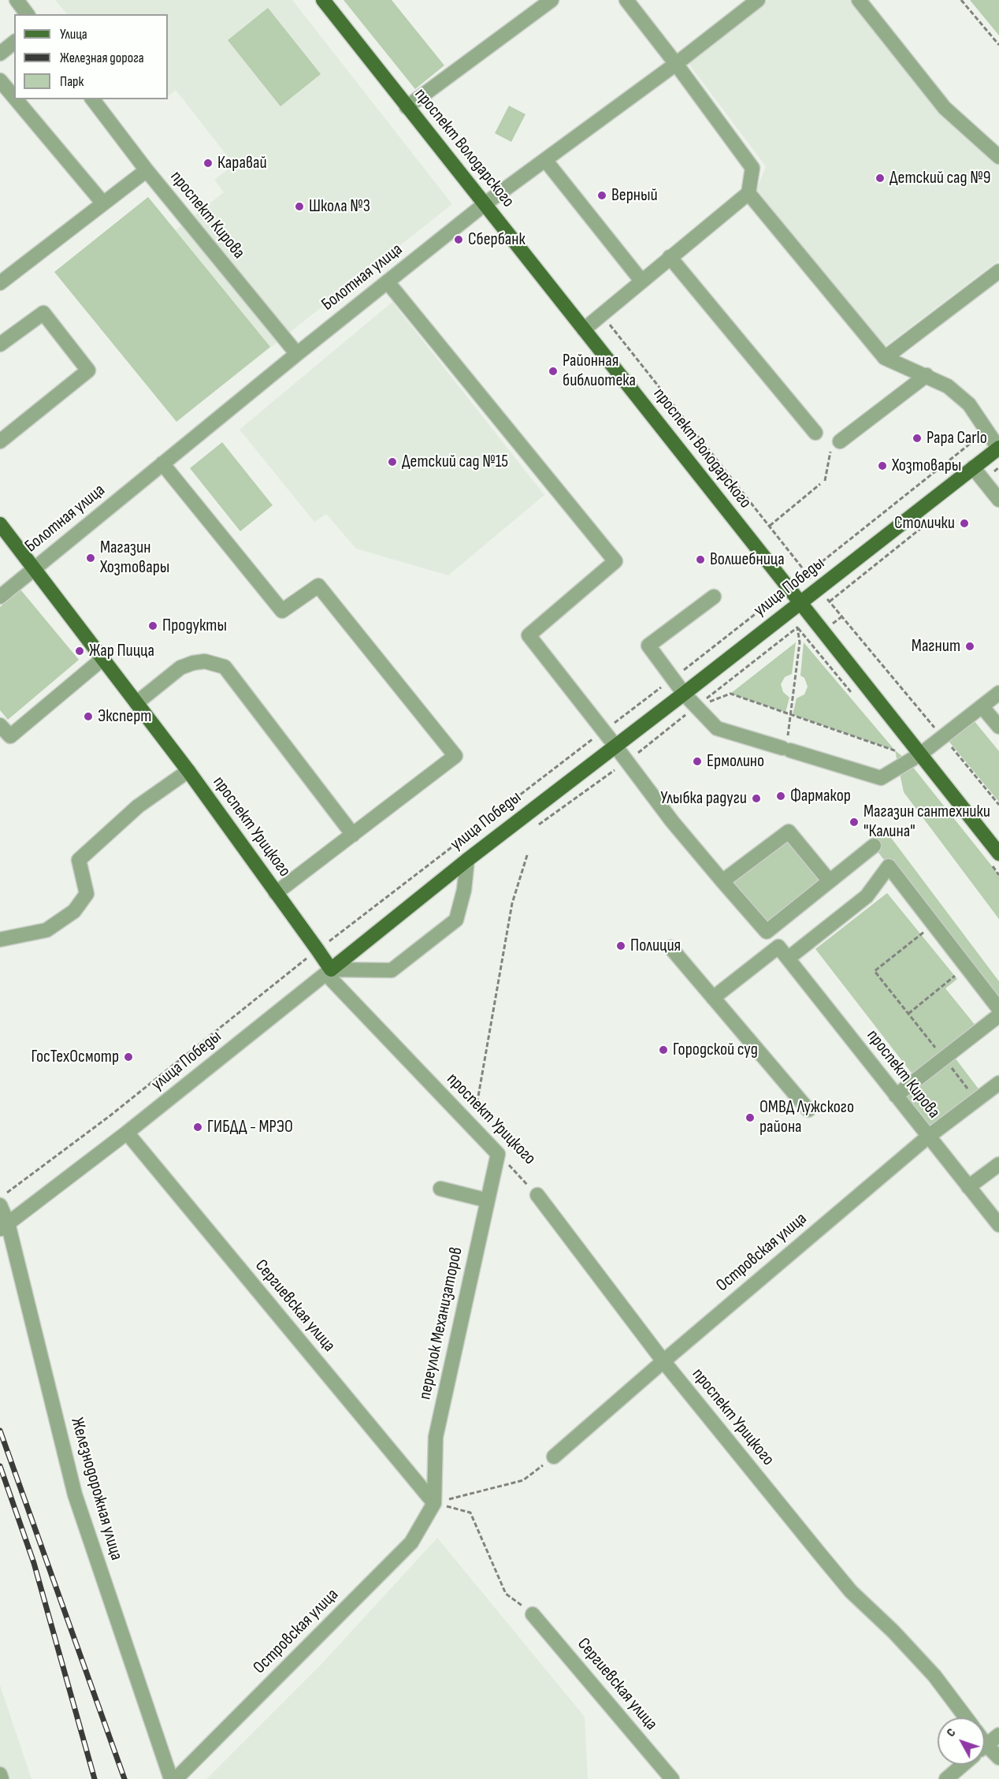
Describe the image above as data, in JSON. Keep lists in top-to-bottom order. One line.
{"streets":{"main road":["проспект Володарского","улица Победы","проспект Урицкого"],"street":["проспект Кирова","Болотная улица","Островская улица","Сергиевская улица","переулок Механизаторов","Железнодорожная улица"]},"crossings":[["проспект Володарского","Болотная улица"],["проспект Володарского","улица Победы"],["проспект Кирова","Болотная улица"],["проспект Кирова","Островская улица"],["Болотная улица","проспект Урицкого"],["улица Победы","проспект Урицкого"],["улица Победы","Сергиевская улица"],["улица Победы","Железнодорожная улица"],["проспект Урицкого","Островская улица"],["проспект Урицкого","переулок Механизаторов"],["Островская улица","Сергиевская улица"],["Островская улица","переулок Механизаторов"],["Сергиевская улица","переулок Механизаторов"]],"places":["Каравай","Детский сад №9","Верный","Школа №3","Сбербанк","Районная библиотека","Papa Carlo","Детский сад №15","Хозтовары","Столички","Магазин Хозтовары","Волшебница","Продукты","Магнит","Жар Пицца","Эксперт","Ермолино","Фармакор","Улыбка радуги","Магазин сантехники \"Калина\"","Полиция","Городской суд","ГосТехОсмотр","ОМВД Лужского района","ГИБДД - МРЭО"],"legend":["Улица","Железная дорога","Парк"],"north":"top left"}
